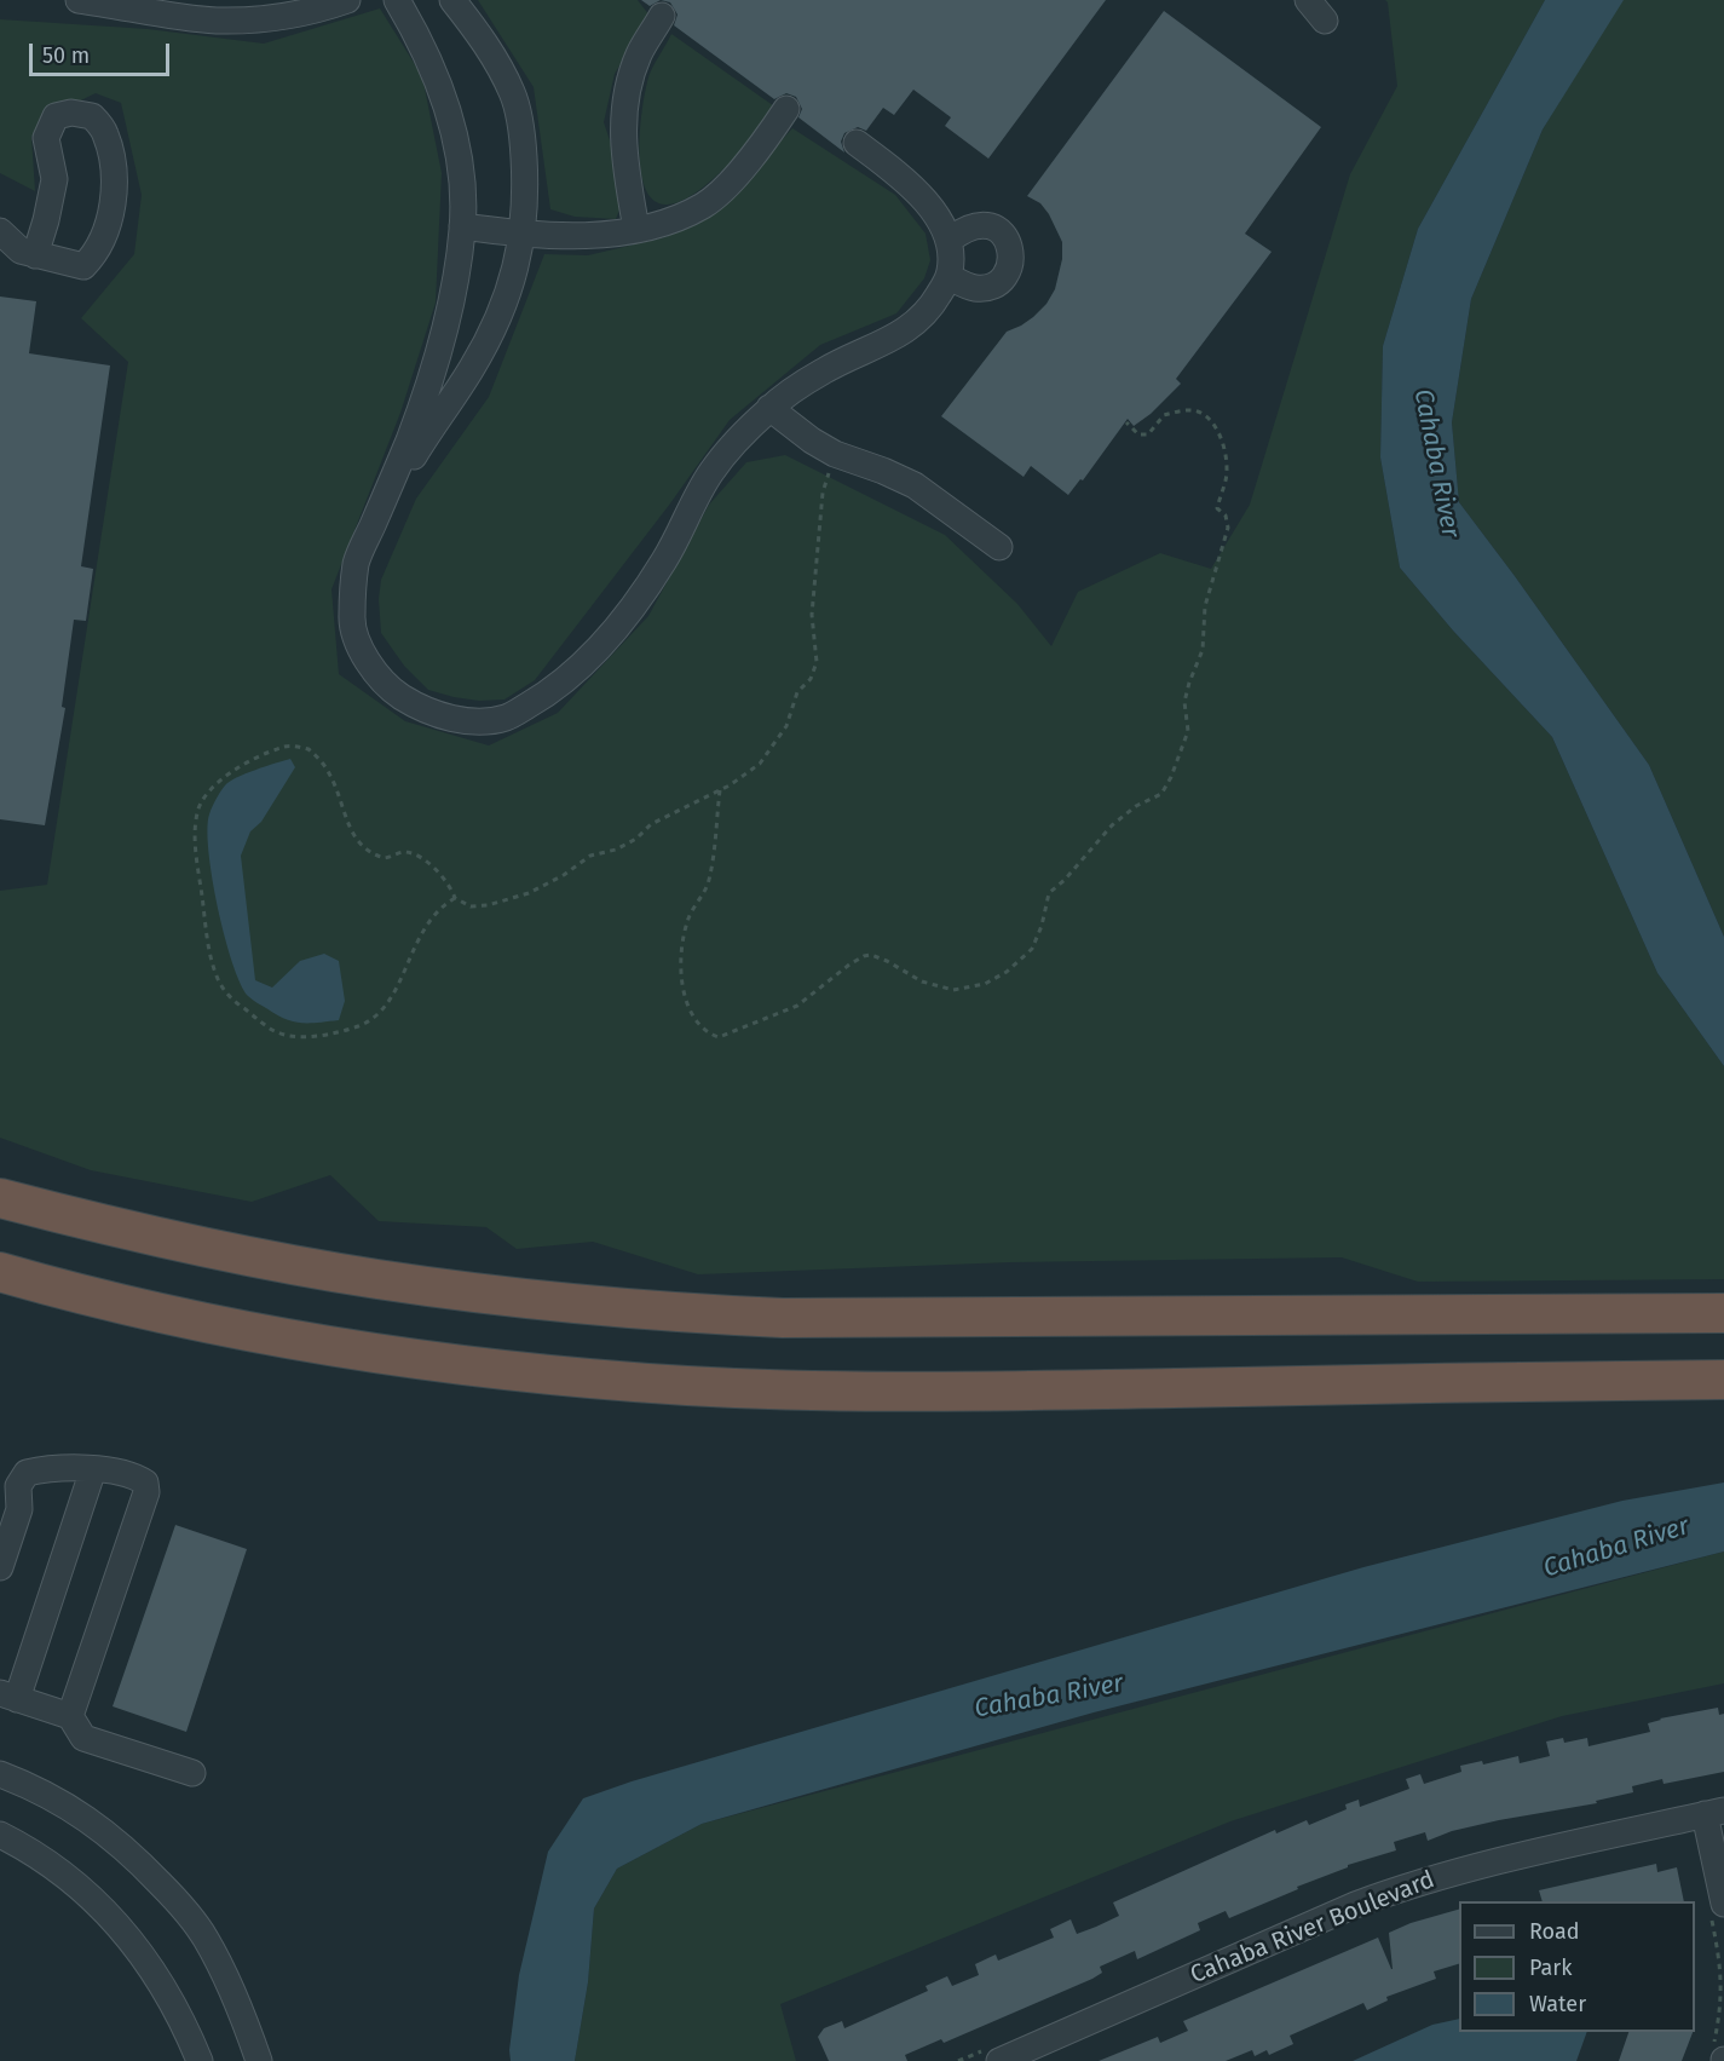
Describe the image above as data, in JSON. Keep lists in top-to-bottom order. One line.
{"streets":{"street":["Cahaba River Boulevard"]},"water":["Cahaba River"],"legend":["Road","Park","Water"],"scale_bar":"50 m"}
